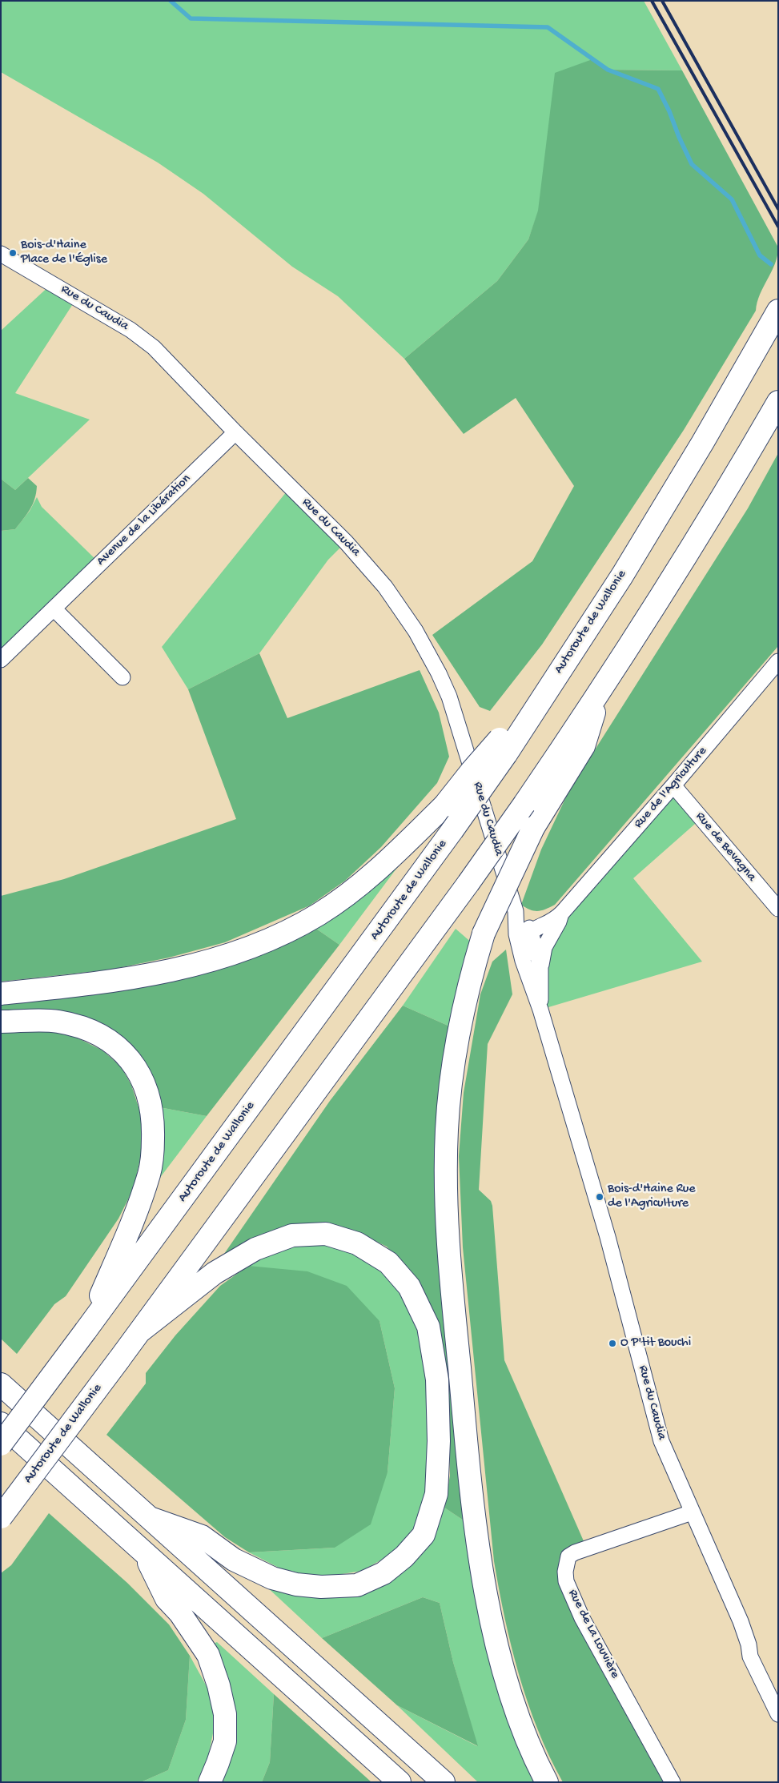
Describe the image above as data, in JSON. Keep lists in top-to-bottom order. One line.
{"streets":{"highway":["Autoroute de Wallonie"],"street":["Rue du Caudia","Avenue de la Libération","Rue de l'Agriculture","Rue de Bevagna","Rue de La Louvière"]},"crossings":[["Rue du Caudia","Avenue de la Libération"],["Rue du Caudia","Rue de l'Agriculture"],["Rue du Caudia","Rue de La Louvière"],["Rue de l'Agriculture","Rue de Bevagna"]],"places":["Bois-d'Haine Place de l'Église","Bois-d'Haine Rue de l'Agriculture","O P'tit Bouchi"]}
